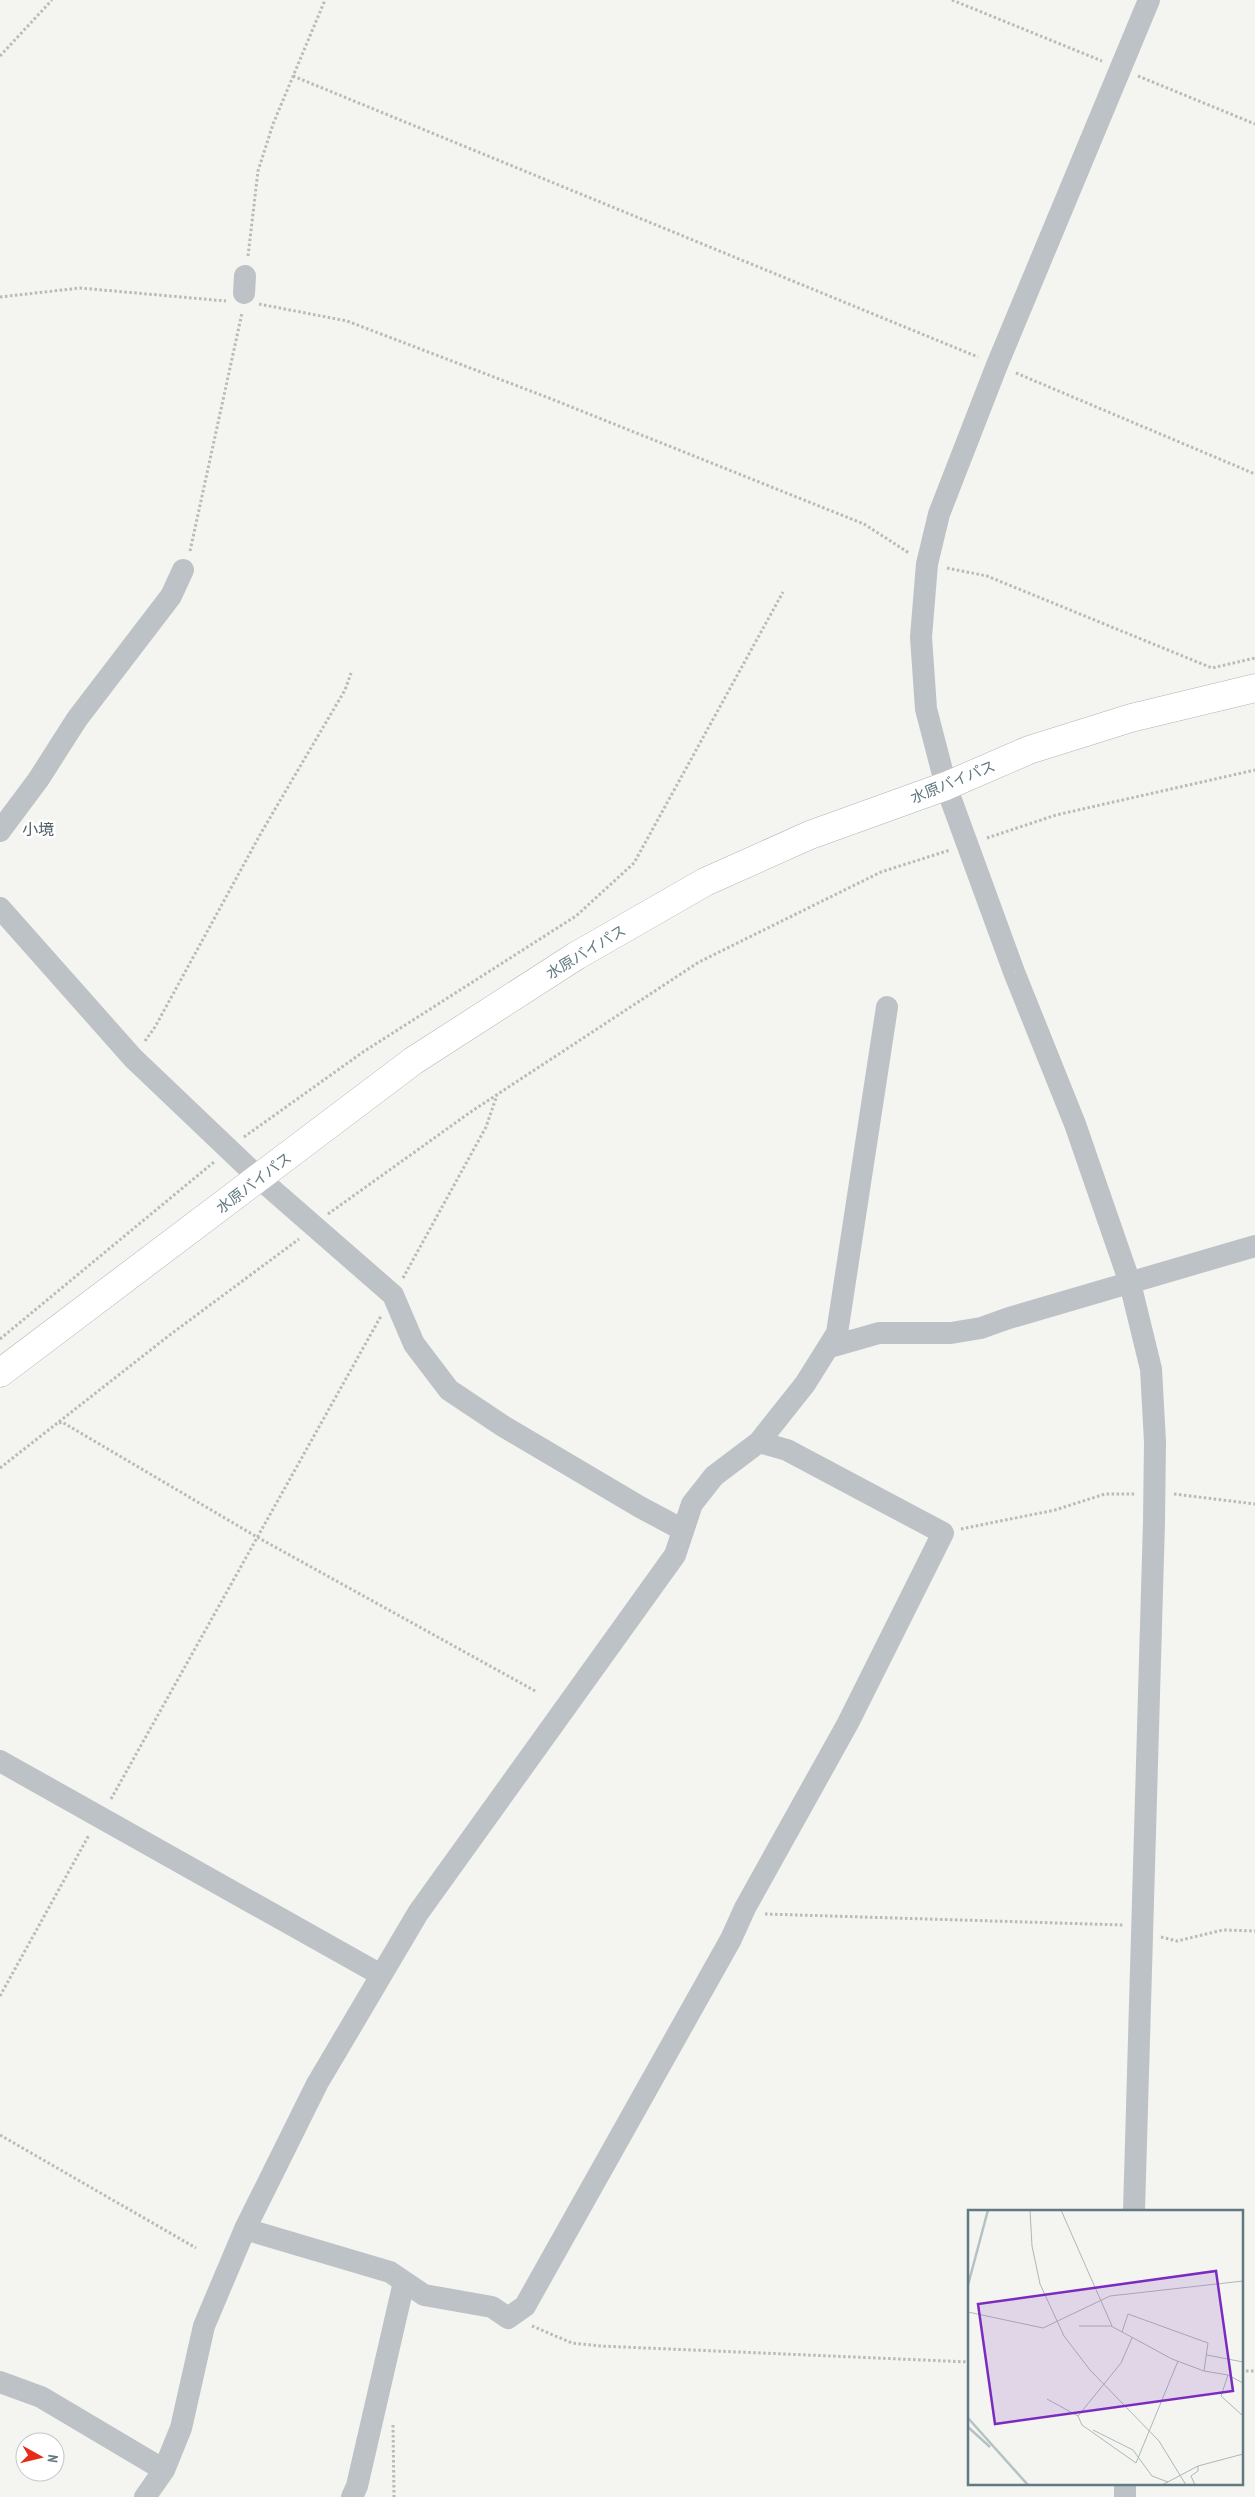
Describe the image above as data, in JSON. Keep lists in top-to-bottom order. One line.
{"streets":{"highway":["水原バイパス"]},"districts":["小境"],"north":"right"}
